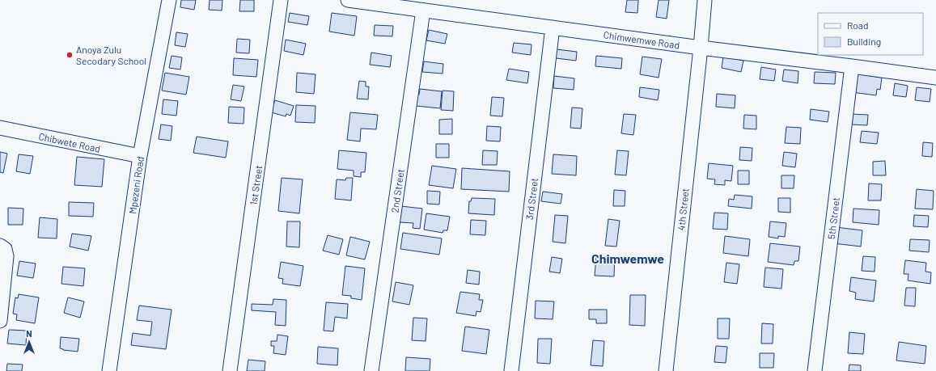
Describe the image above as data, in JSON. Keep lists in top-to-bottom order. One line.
{"streets":{"street":["Chimwemwe Road","Chibwete Road","Mpezeni Road","1st Street","2nd Street","3rd Street","4th Street","5th Street"]},"crossings":[["Chimwemwe Road","2nd Street"],["Chimwemwe Road","3rd Street"],["Chimwemwe Road","4th Street"],["Chimwemwe Road","5th Street"],["Chibwete Road","Mpezeni Road"]],"districts":["Chimwemwe"],"places":["Anoya Zulu Secodary School"],"legend":["Road","Building"],"north":"top"}
